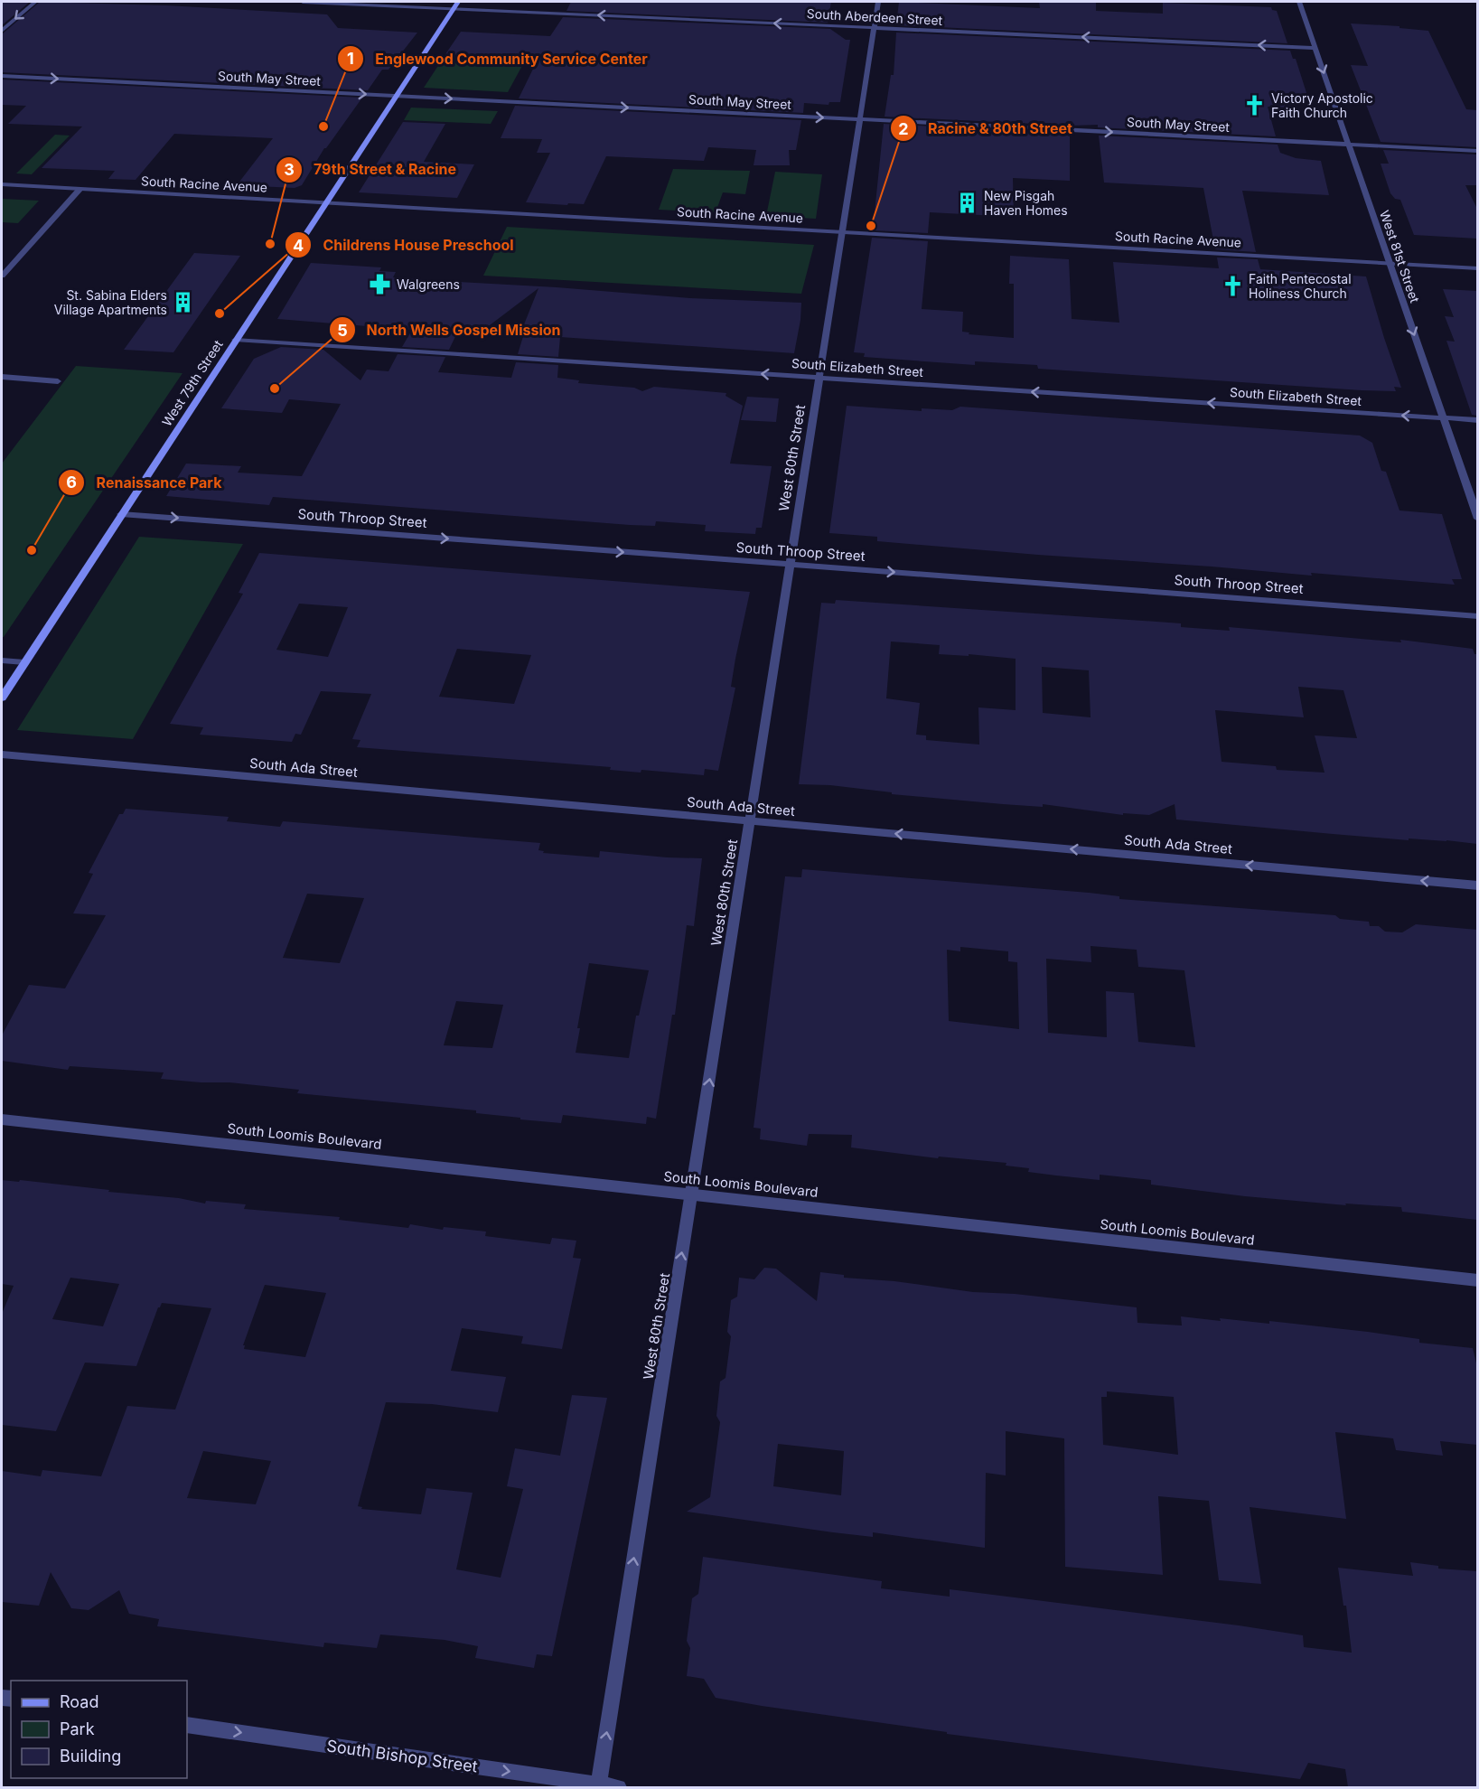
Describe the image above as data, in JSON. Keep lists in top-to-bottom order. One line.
{"streets":{"main road":["West 79th Street"],"street":["South Aberdeen Street","South May Street","South Racine Avenue","West 81st Street","South Elizabeth Street","West 80th Street","South Throop Street","South Ada Street","South Loomis Boulevard","South Bishop Street"]},"crossings":[["South Aberdeen Street","West 81st Street"],["South Aberdeen Street","West 79th Street"],["South Aberdeen Street","West 80th Street"],["South May Street","West 81st Street"],["South May Street","West 79th Street"],["South May Street","West 80th Street"],["South Racine Avenue","West 81st Street"],["South Racine Avenue","West 79th Street"],["South Racine Avenue","West 80th Street"],["West 81st Street","South Elizabeth Street"],["South Elizabeth Street","West 79th Street"],["South Elizabeth Street","West 80th Street"],["West 79th Street","South Throop Street"],["West 80th Street","South Throop Street"],["West 80th Street","South Ada Street"],["West 80th Street","South Loomis Boulevard"],["West 80th Street","South Bishop Street"]],"one_way":["South Aberdeen Street","South May Street","West 81st Street","South Elizabeth Street","West 80th Street","South Throop Street","South Ada Street","South Bishop Street"],"places":{"church":["Victory Apostolic Faith Church","Faith Pentecostal Holiness Church"],"other":["Englewood Community Service Center","Racine & 80th Street","79th Street & Racine","Childrens House Preschool","North Wells Gospel Mission","Renaissance Park"],"building":["New Pisgah Haven Homes","St. Sabina Elders Village Apartments"],"pharmacy":["Walgreens"]},"legend":["Road","Park","Building"]}
